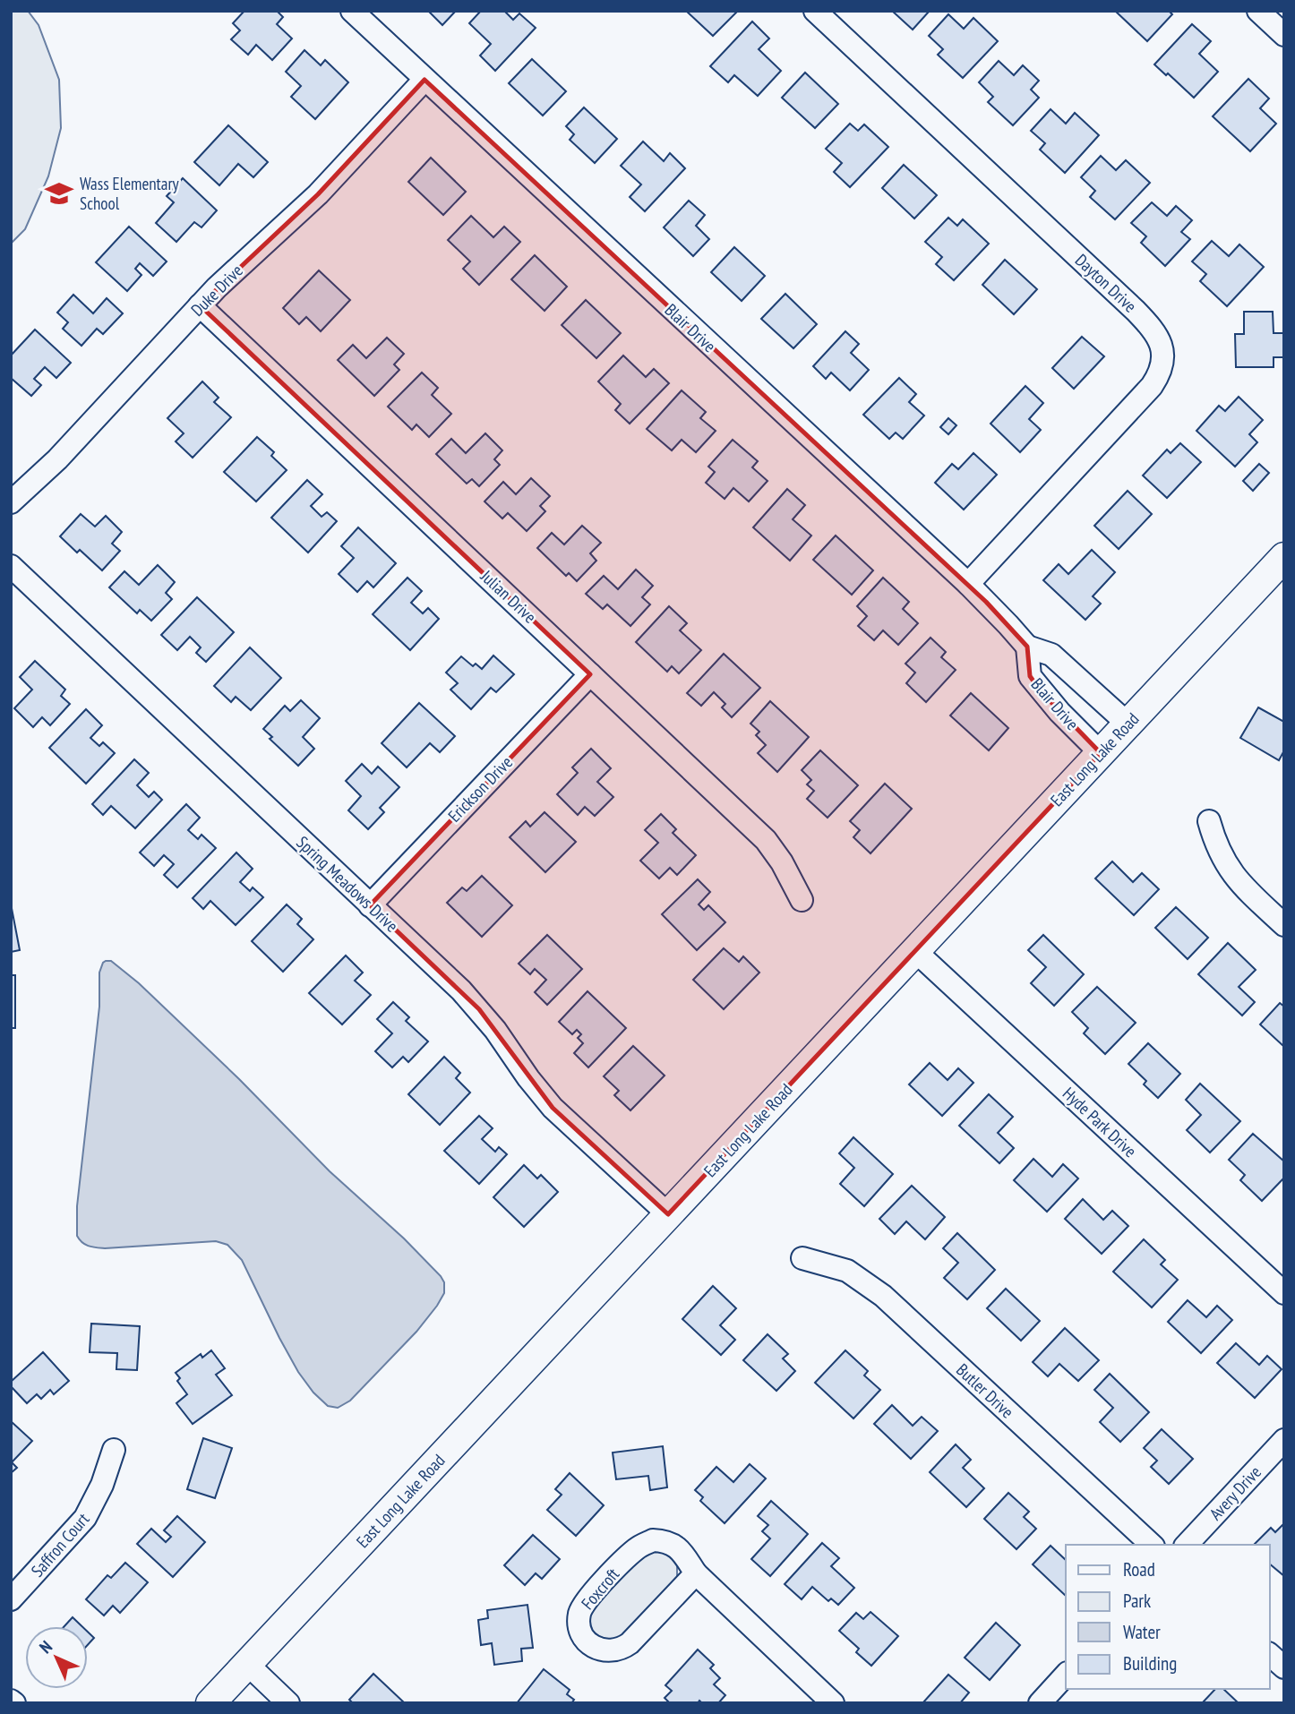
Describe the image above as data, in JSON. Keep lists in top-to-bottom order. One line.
{"streets":{"main road":["East Long Lake Road"],"street":["Dayton Drive","Duke Drive","Blair Drive","Julian Drive","Erickson Drive","Spring Meadows Drive","Hyde Park Drive","Butler Drive","Avery Drive","Saffron Court","Foxcroft"]},"crossings":[["Dayton Drive","Blair Drive"],["Duke Drive","Blair Drive"],["Duke Drive","Julian Drive"],["Blair Drive","East Long Lake Road"],["Julian Drive","Erickson Drive"],["East Long Lake Road","Spring Meadows Drive"],["East Long Lake Road","Hyde Park Drive"],["Erickson Drive","Spring Meadows Drive"]],"places":{"school or university":["Wass Elementary School"]},"legend":["Road","Park","Water","Building"],"north":"top left"}
